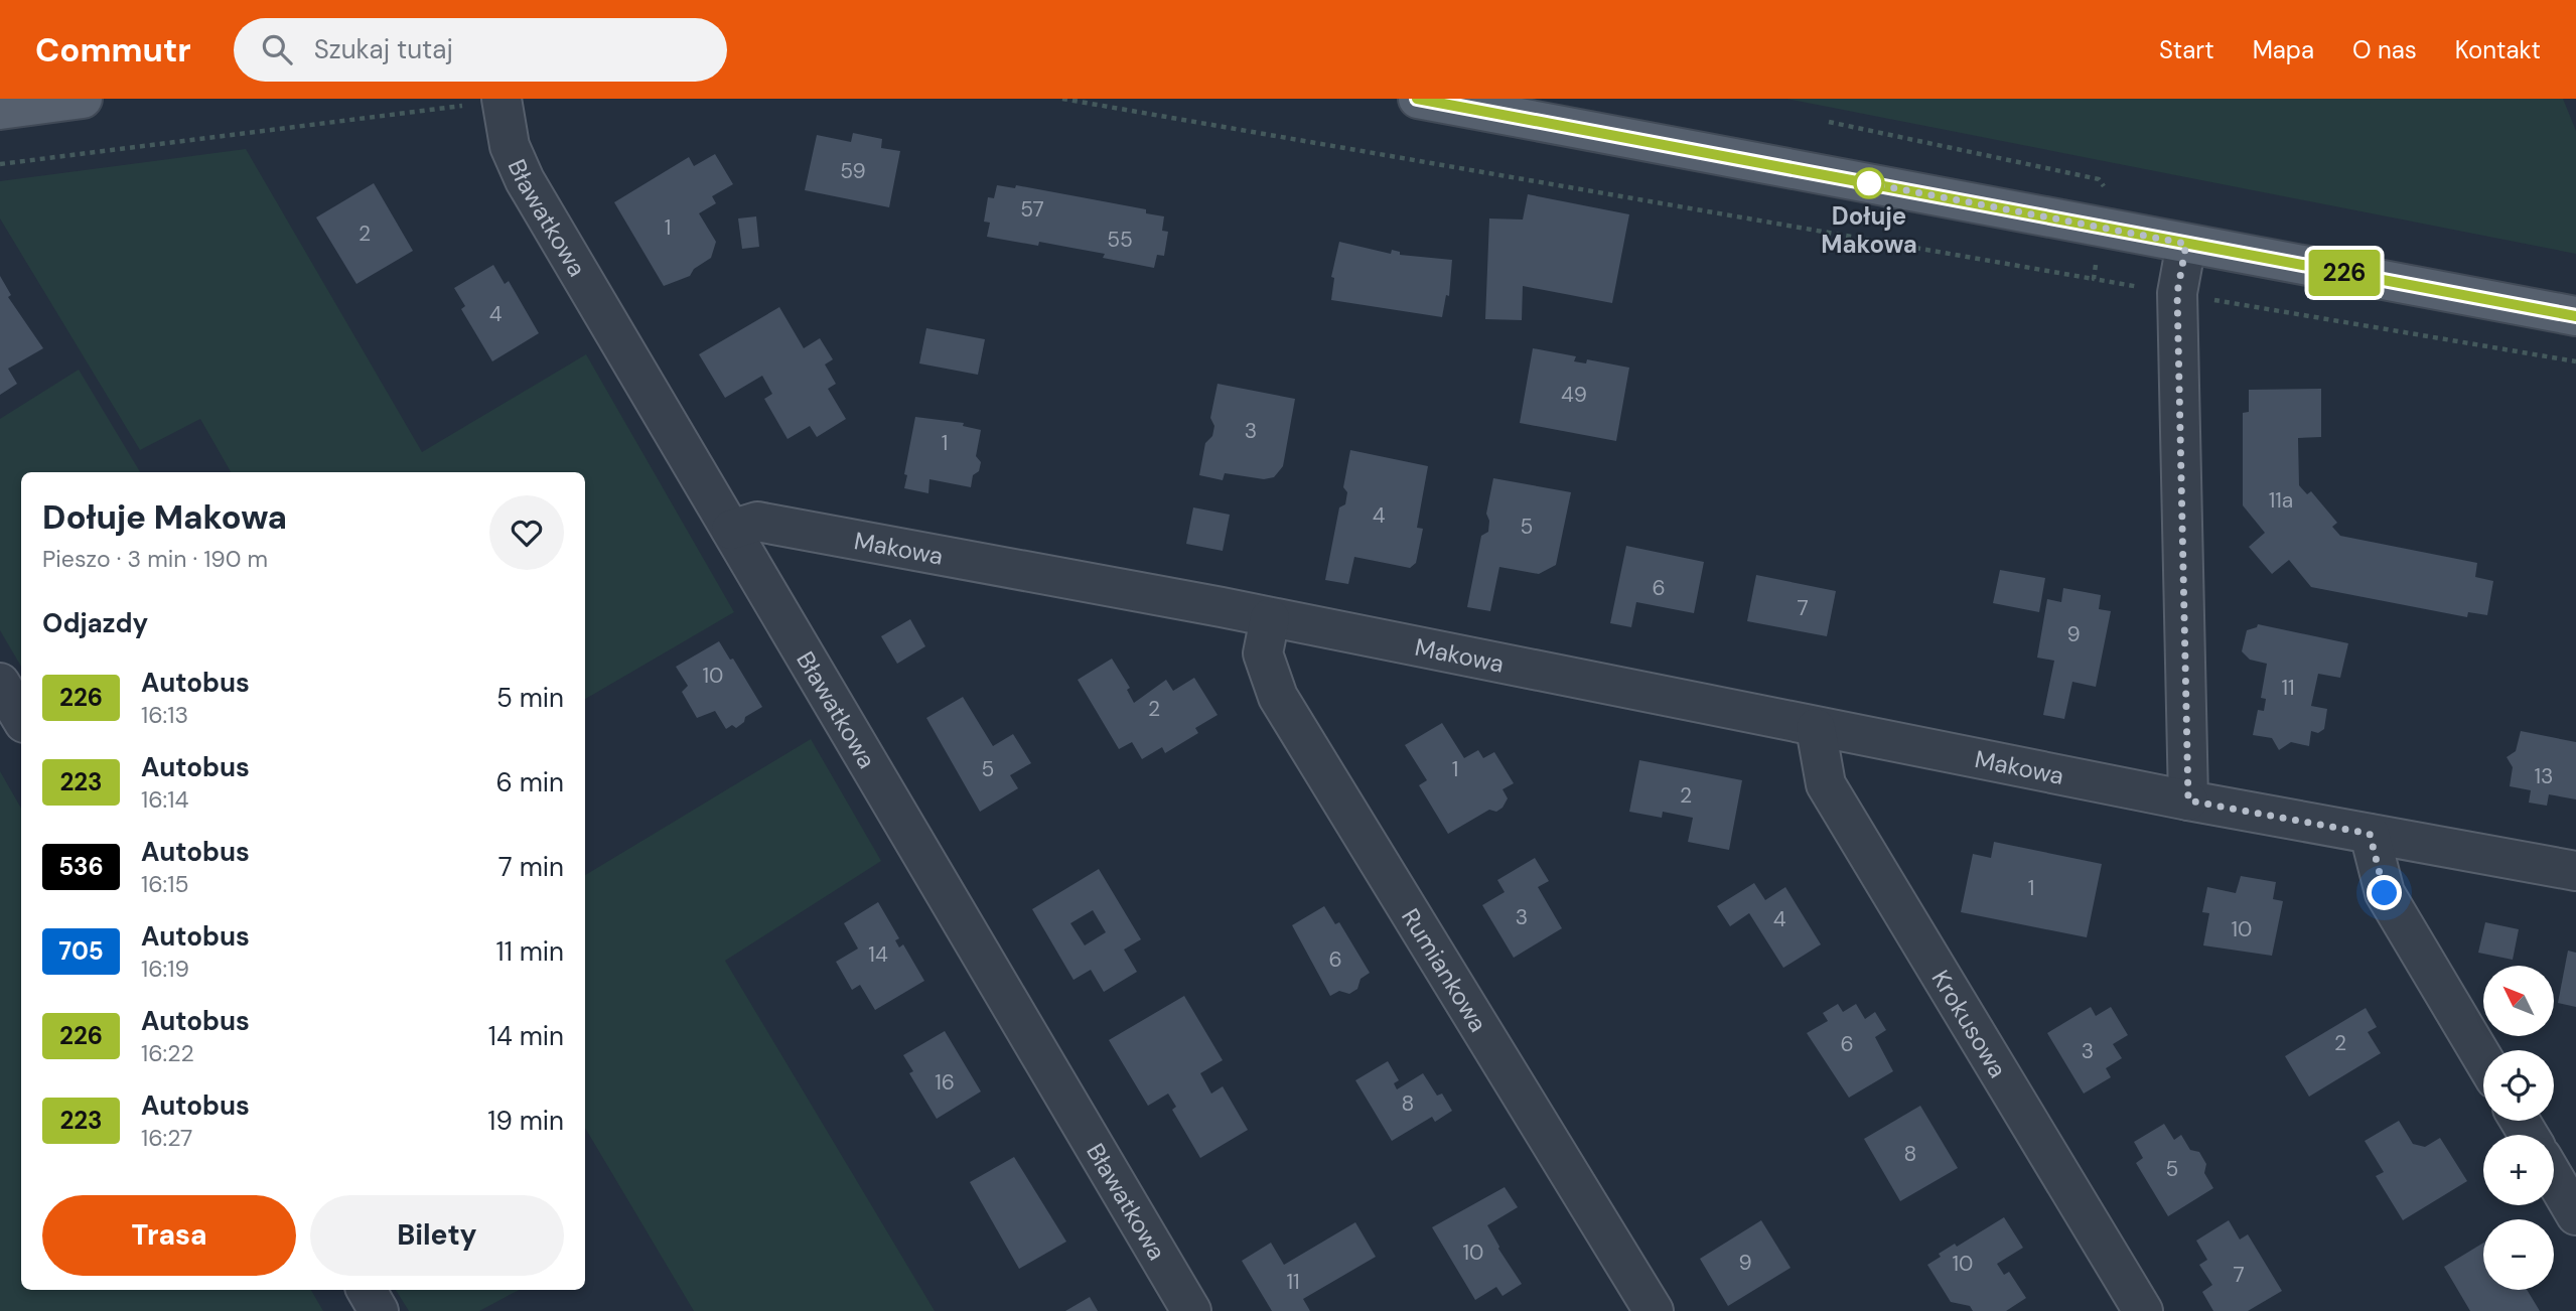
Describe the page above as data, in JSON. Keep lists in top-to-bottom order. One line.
{"streets":{"street":["Bławatkowa","Makowa","Rumiankowa","Krokusowa"]},"crossings":[["Bławatkowa","Makowa"],["Makowa","Rumiankowa"],["Makowa","Krokusowa"]],"places":["Dołuje Makowa"],"lines":["bus line 226"],"house_numbers":["59","57","1","2","55","4","49","3","1","11a","4","5","6","7","9","10","11","2","5","1","13","2","1","3","4","10","14","6","2","6","3","16","8","8","5","10","9","10","7","11"],"north":"top left","page":{"header":"Commutr","search":"Szukaj tutaj","nav":["Start","Mapa","O nas","Kontakt"],"on_map":"226","heading":[["Dołuje Makowa","Pieszo · 3 min · 190 m"],"Odjazdy"],"list":[{"mark":"226","name":"Autobus","note":"16:13","value":"5 min"},{"mark":"223","name":"Autobus","note":"16:14","value":"6 min"},{"mark":"536","name":"Autobus","note":"16:15","value":"7 min"},{"mark":"705","name":"Autobus","note":"16:19","value":"11 min"},{"mark":"226","name":"Autobus","note":"16:22","value":"14 min"},{"mark":"223","name":"Autobus","note":"16:27","value":"19 min"}],"map_buttons":["+","−"],"buttons":["Trasa","Bilety"]}}
